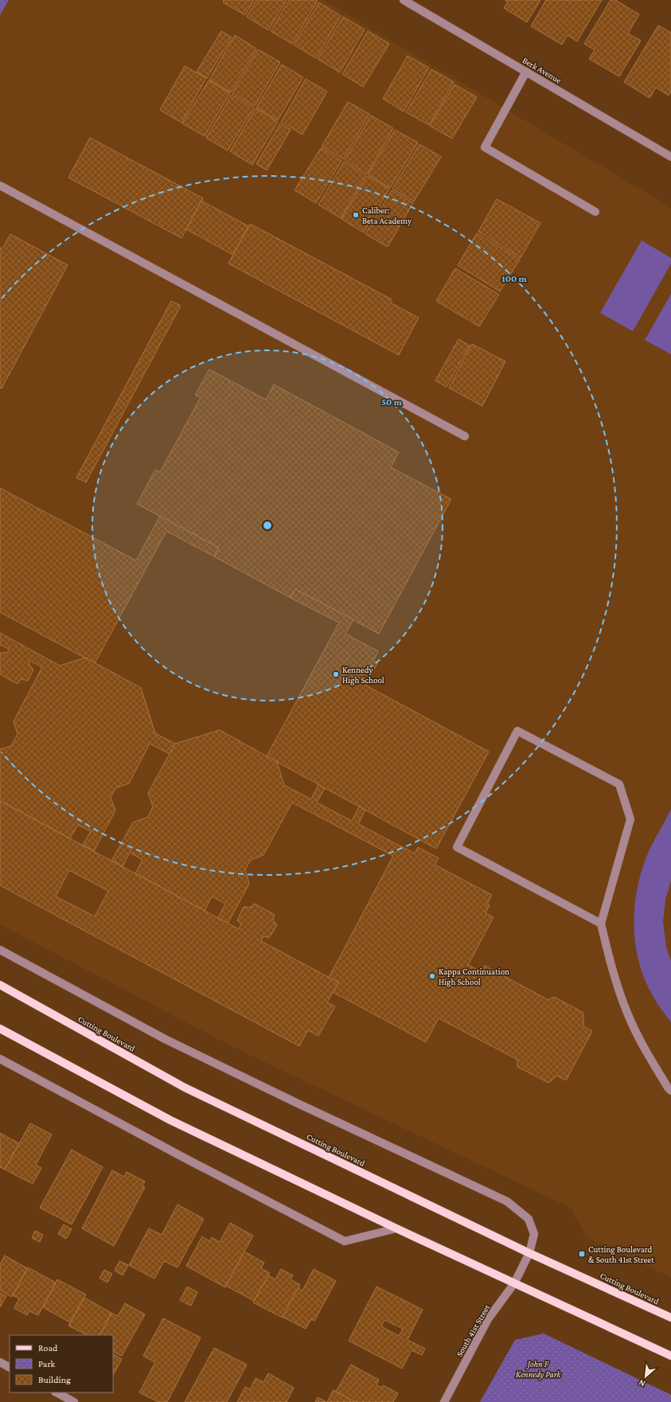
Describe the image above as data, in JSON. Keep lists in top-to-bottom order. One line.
{"streets":{"main road":["Cutting Boulevard"],"street":["Berk Avenue","South 41st Street"]},"crossings":[["Cutting Boulevard","South 41st Street"]],"parks":["John F Kennedy Park"],"places":{"other":["Caliber: Beta Academy","Kennedy High School","Kappa Continuation High School"],"transit":["Cutting Boulevard & South 41st Street"]},"legend":["Road","Park","Building"],"north":"bottom left","rings":["100 m","50 m"]}
